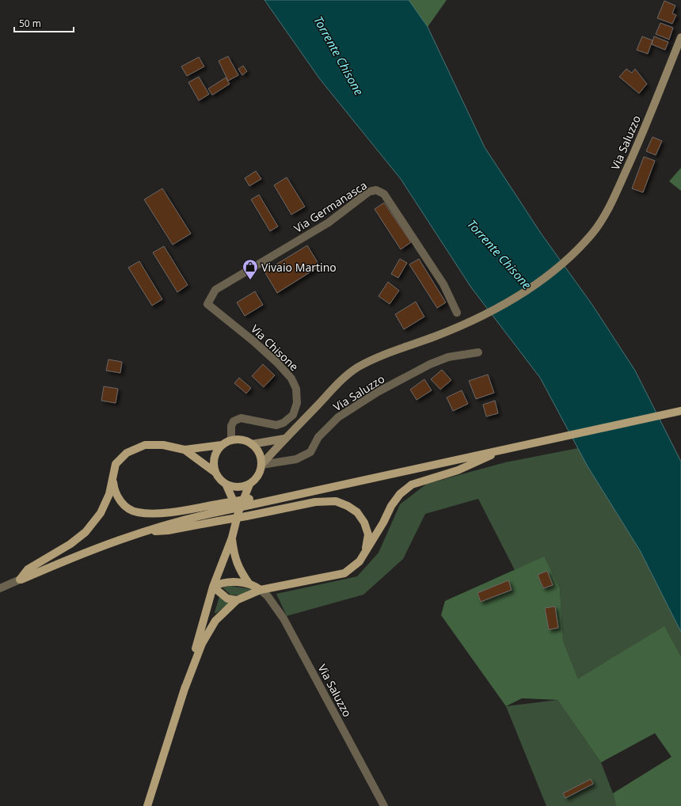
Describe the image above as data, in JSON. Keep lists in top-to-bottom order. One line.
{"streets":{"main road":["Via Saluzzo"],"street":["Via Germanasca","Via Chisone"]},"crossings":[["Via Saluzzo","Via Chisone"],["Via Germanasca","Via Chisone"]],"water":["Torrente Chisone"],"places":{"shop":["Vivaio Martino"]},"scale_bar":"50 m"}
